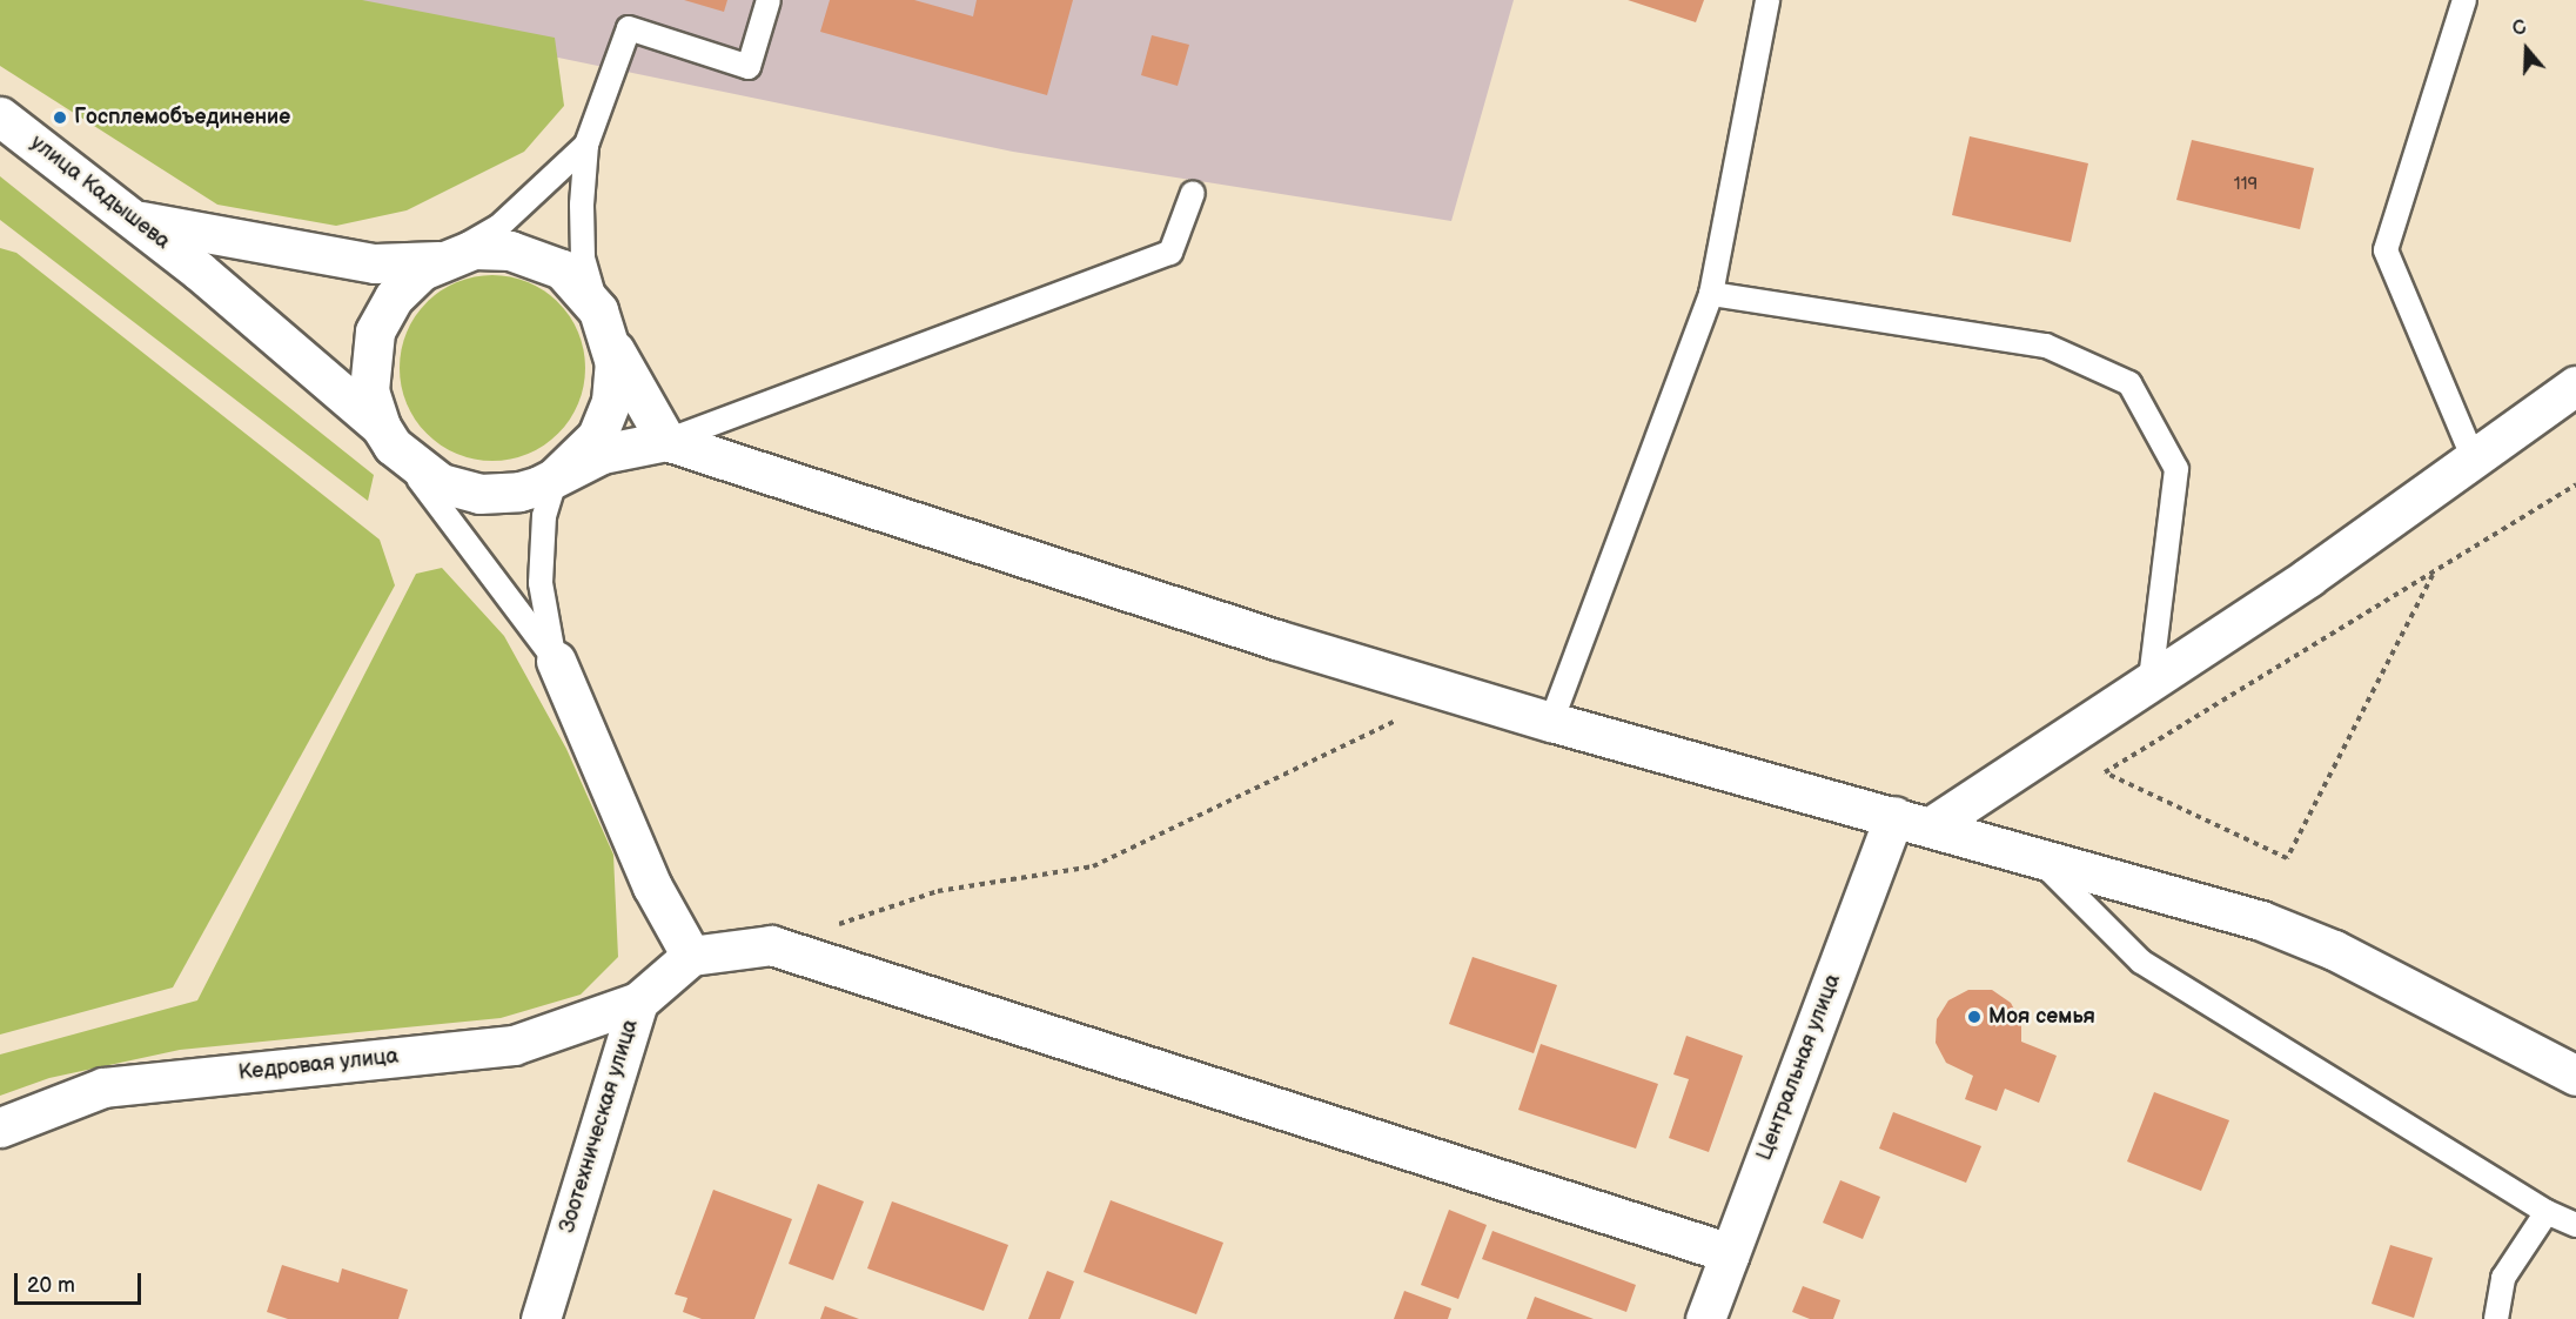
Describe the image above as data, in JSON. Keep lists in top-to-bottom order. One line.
{"streets":{"street":["улица Кадышева","Кедровая улица","Центральная улица","Зоотехническая улица"]},"crossings":[["Кедровая улица","Зоотехническая улица"]],"places":["Госплемобъединение","Моя семья"],"house_numbers":["119"],"scale_bar":"20 m","north":"top"}
